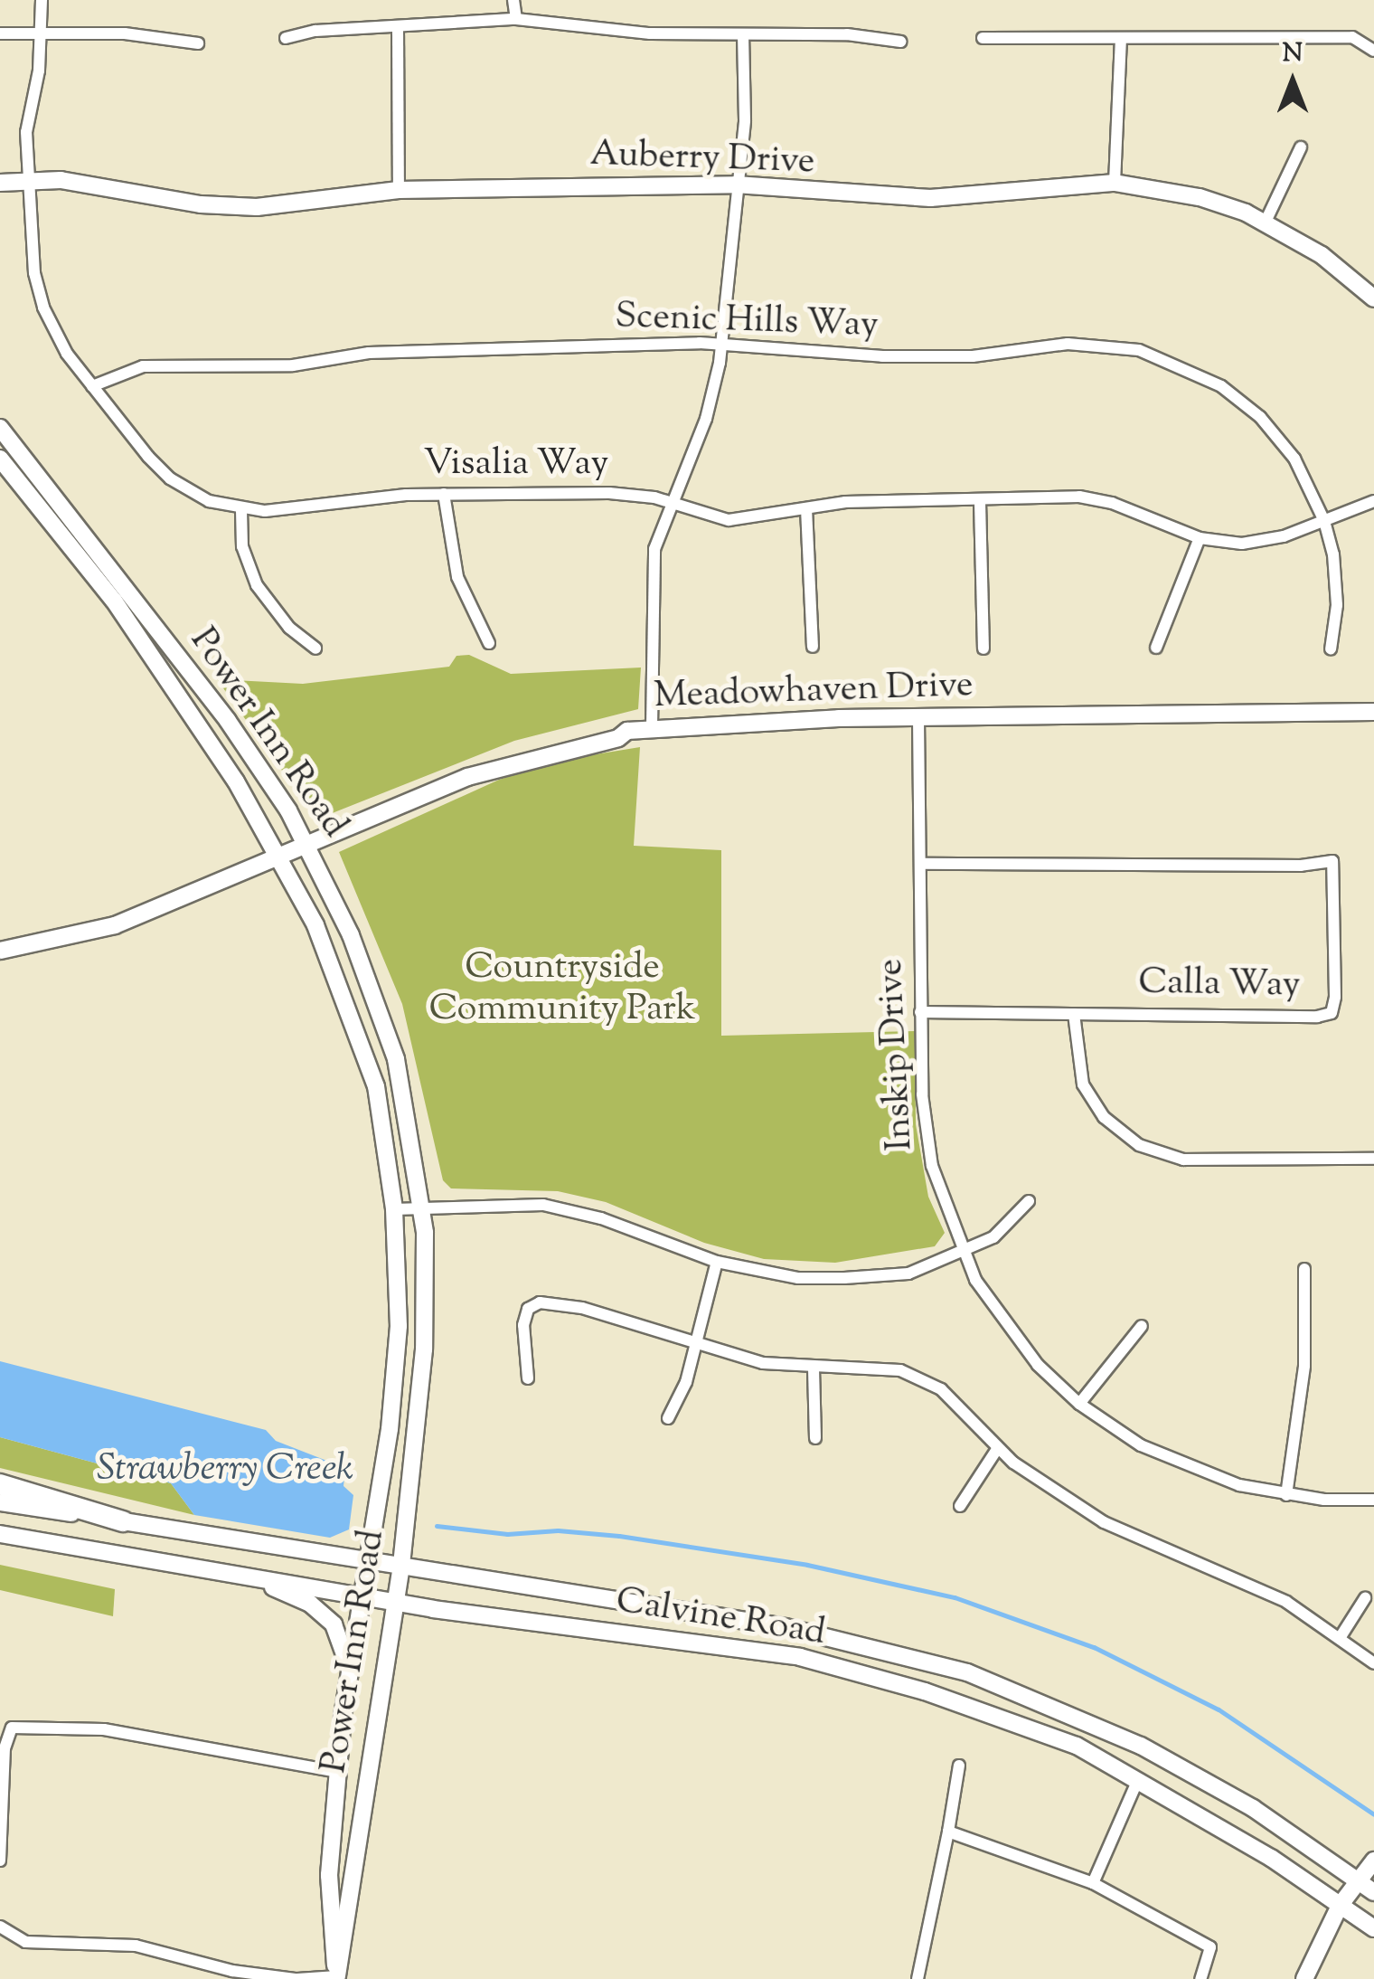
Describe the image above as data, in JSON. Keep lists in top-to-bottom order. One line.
{"streets":{"main road":["Auberry Drive","Meadowhaven Drive","Power Inn Road","Calvine Road"],"street":["Scenic Hills Way","Visalia Way","Calla Way","Inskip Drive"]},"crossings":[["Auberry Drive","Visalia Way"],["Scenic Hills Way","Visalia Way"],["Meadowhaven Drive","Power Inn Road"],["Meadowhaven Drive","Inskip Drive"],["Power Inn Road","Calvine Road"],["Calla Way","Inskip Drive"]],"water":["Strawberry Creek"],"parks":["Countryside Community Park"],"north":"top"}
